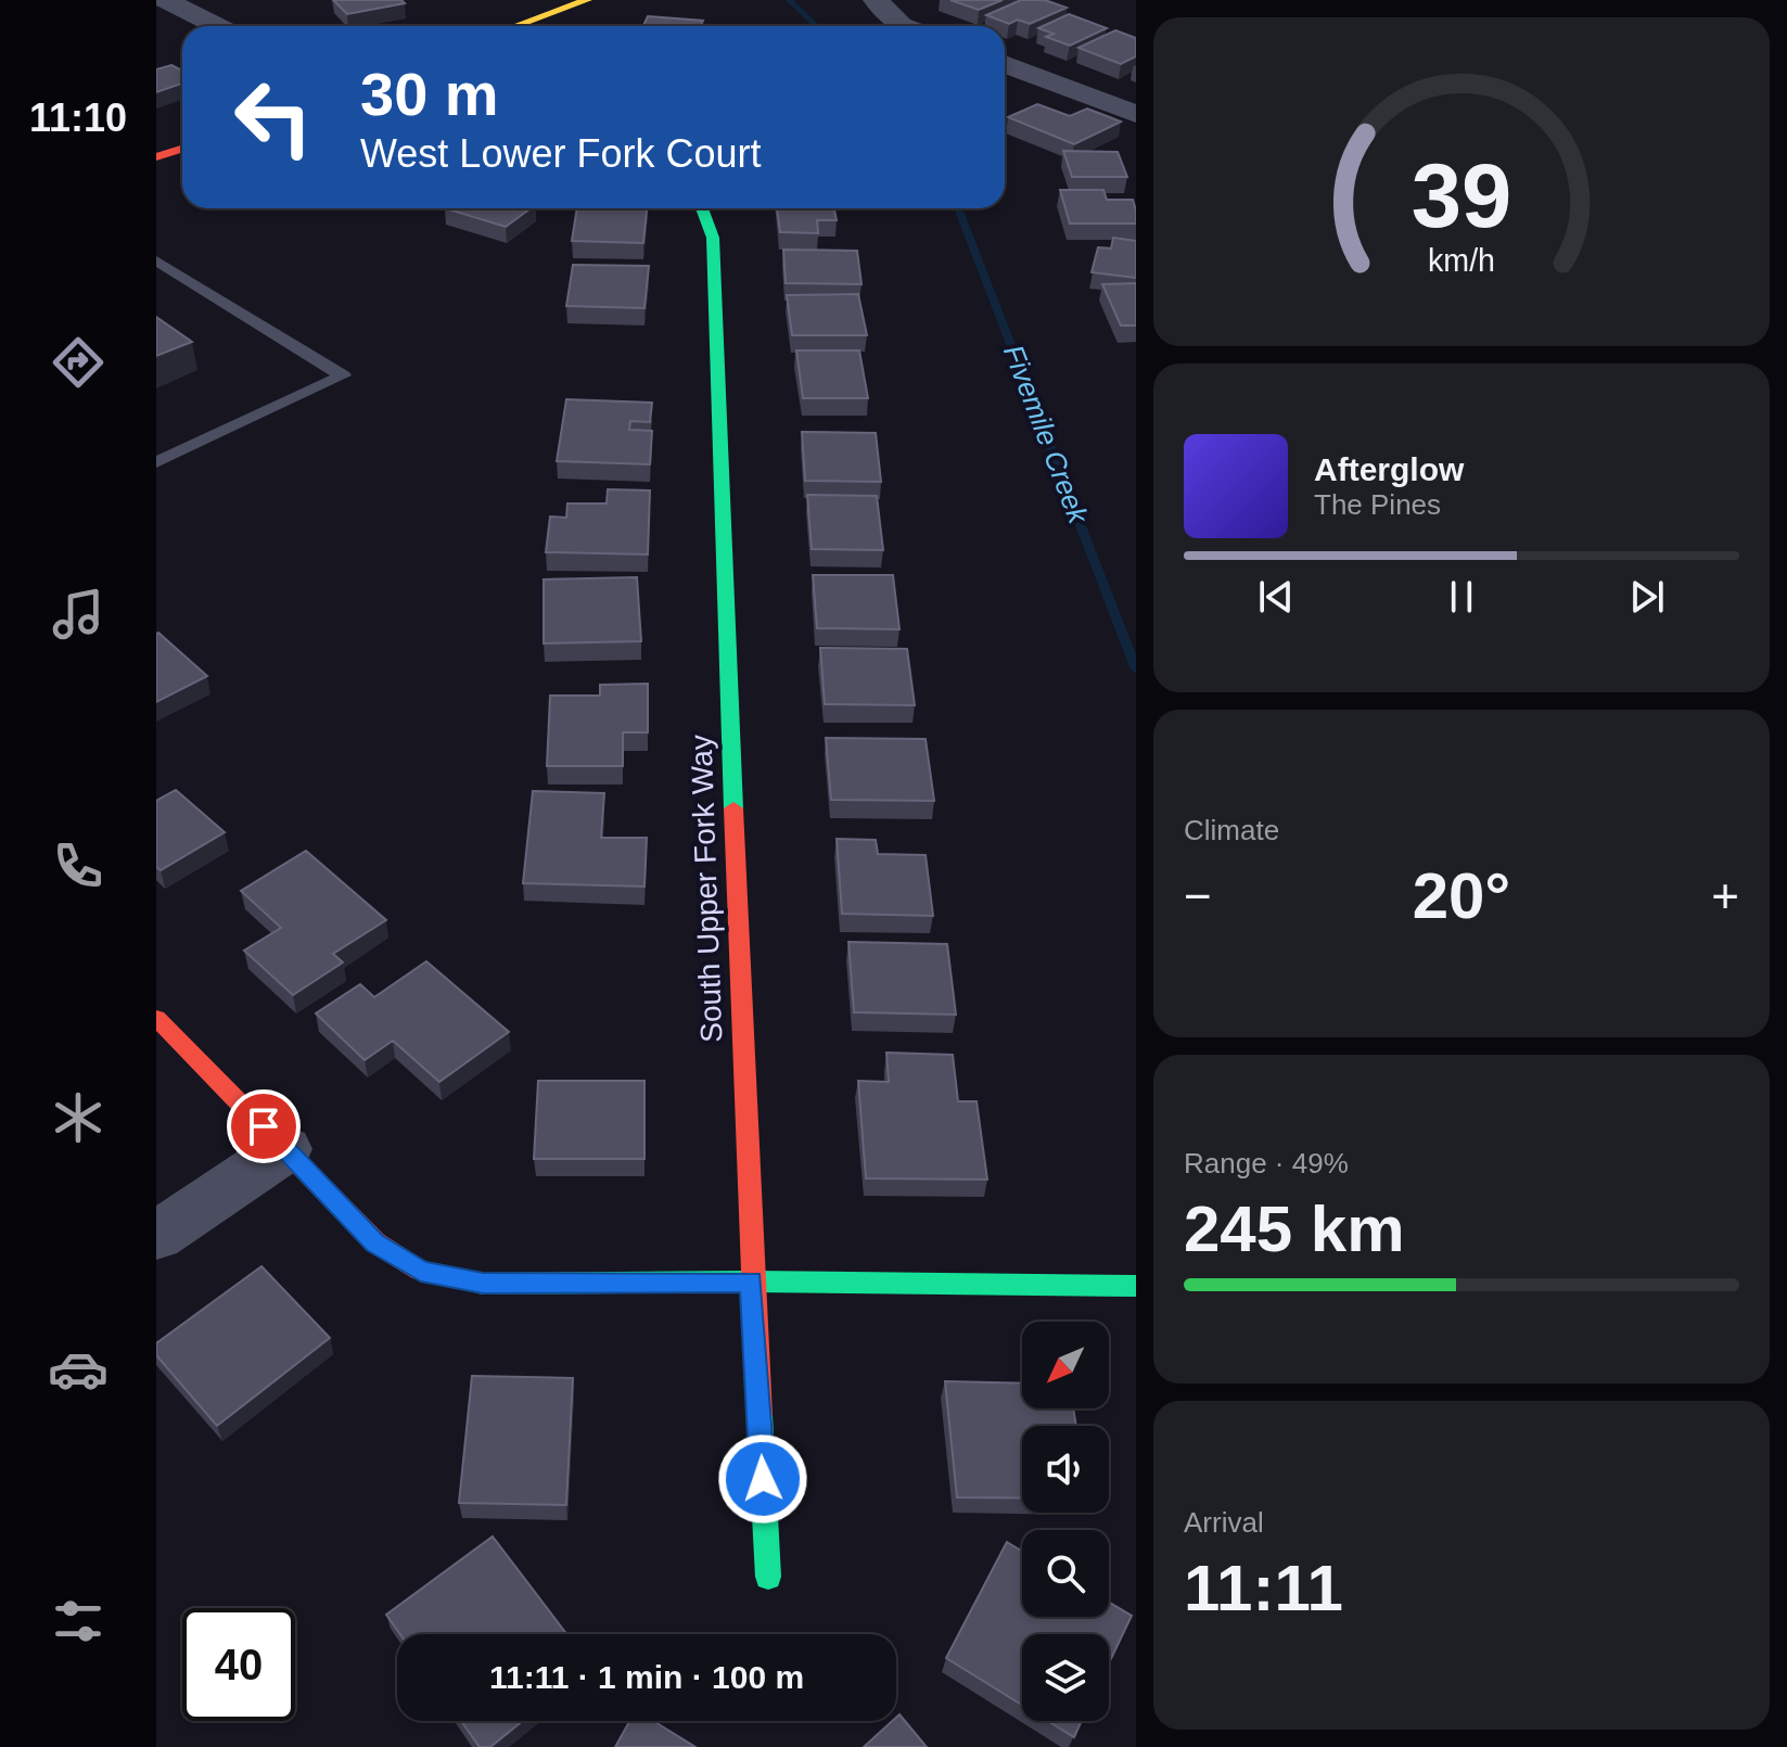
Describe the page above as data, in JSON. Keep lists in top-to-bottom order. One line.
{"streets":{"street":["South Upper Fork Way"]},"water":["Fivemile Creek"],"north":"bottom left","page":{"tabs":"11:10","turn":["30 m","West Lower Fork Court"],"song":["Afterglow","The Pines"],"tile":["Climate",["Range · 49%","245 km"],["Arrival","11:11"]],"heat":["−","20°","+"],"limit":"40","trip":"11:11 · 1 min · 100 m","gauge":["39","km/h"]}}
